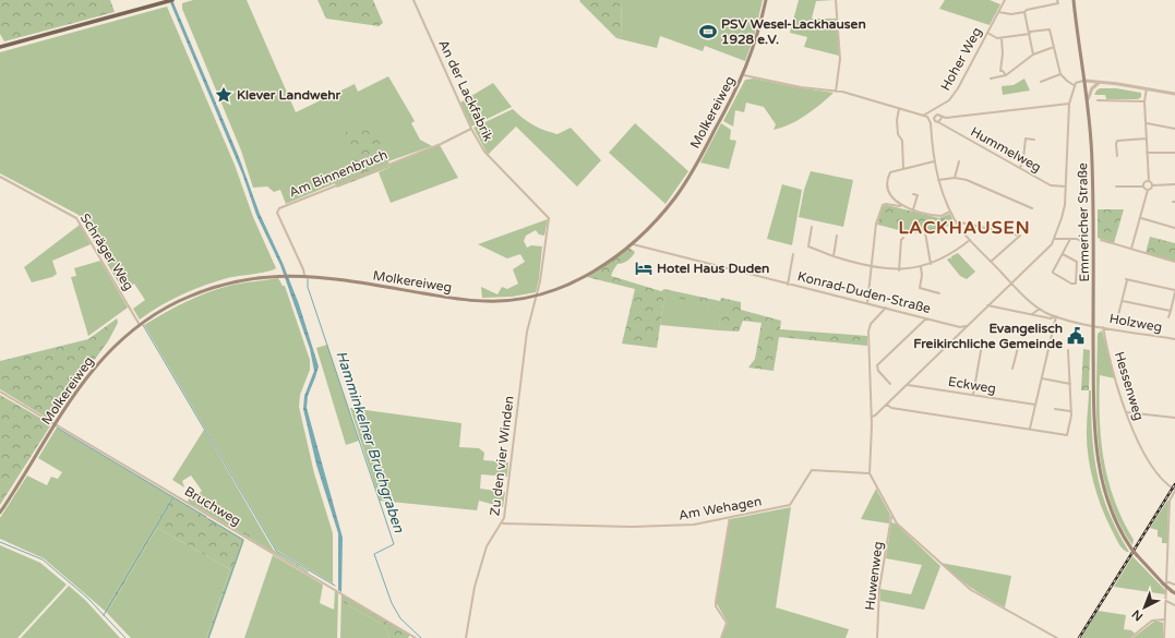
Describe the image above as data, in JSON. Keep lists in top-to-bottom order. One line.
{"streets":{"main road":["Molkereiweg","Emmericher Straße"],"street":["Hoher Weg","An der Lackfabrik","Hummelweg","Am Binnenbruch","Schräger Weg","Konrad-Duden-Straße","Holzweg","Eckweg","Hessenweg","Zu den vier Winden","Bruchweg","Am Wehagen","Huwenweg"]},"crossings":[["An der Lackfabrik","Molkereiweg"],["An der Lackfabrik","Am Binnenbruch"],["An der Lackfabrik","Zu den vier Winden"],["Molkereiweg","Am Binnenbruch"],["Molkereiweg","Schräger Weg"],["Molkereiweg","Konrad-Duden-Straße"],["Molkereiweg","Zu den vier Winden"],["Molkereiweg","Bruchweg"],["Emmericher Straße","Holzweg"],["Holzweg","Hessenweg"],["Zu den vier Winden","Am Wehagen"]],"districts":["LACKHAUSEN"],"water":["Hamminkelner Bruchgraben"],"places":{"sports":["PSV Wesel-Lackhausen 1928 e.V."],"place":["Klever Landwehr"],"hotel":["Hotel Haus Duden"],"public building":["Evangelisch Freikirchliche Gemeinde"]},"north":"bottom left"}
